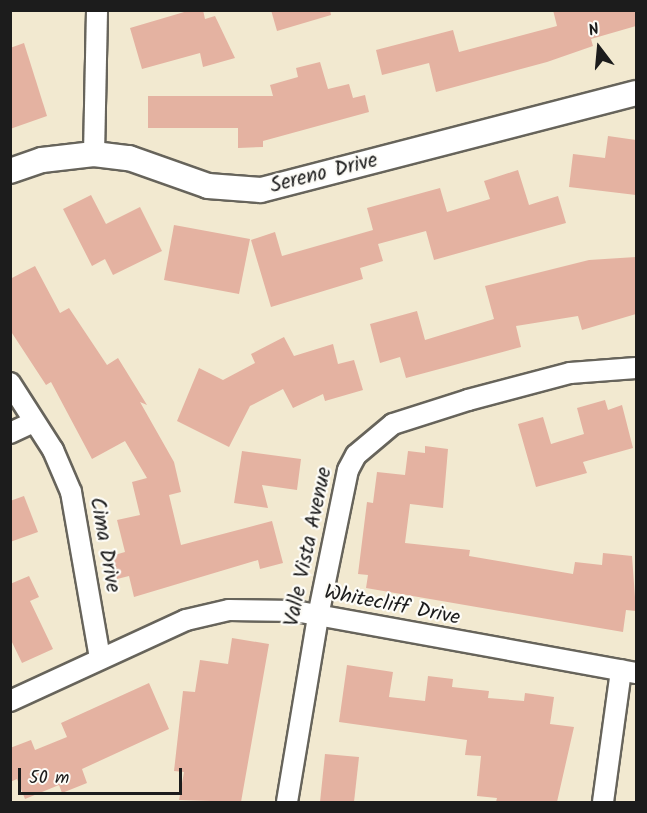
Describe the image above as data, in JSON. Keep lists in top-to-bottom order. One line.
{"streets":{"street":["Sereno Drive","Cima Drive","Valle Vista Avenue","Whitecliff Drive"]},"crossings":[["Cima Drive","Whitecliff Drive"],["Valle Vista Avenue","Whitecliff Drive"]],"scale_bar":"50 m","north":"top"}
